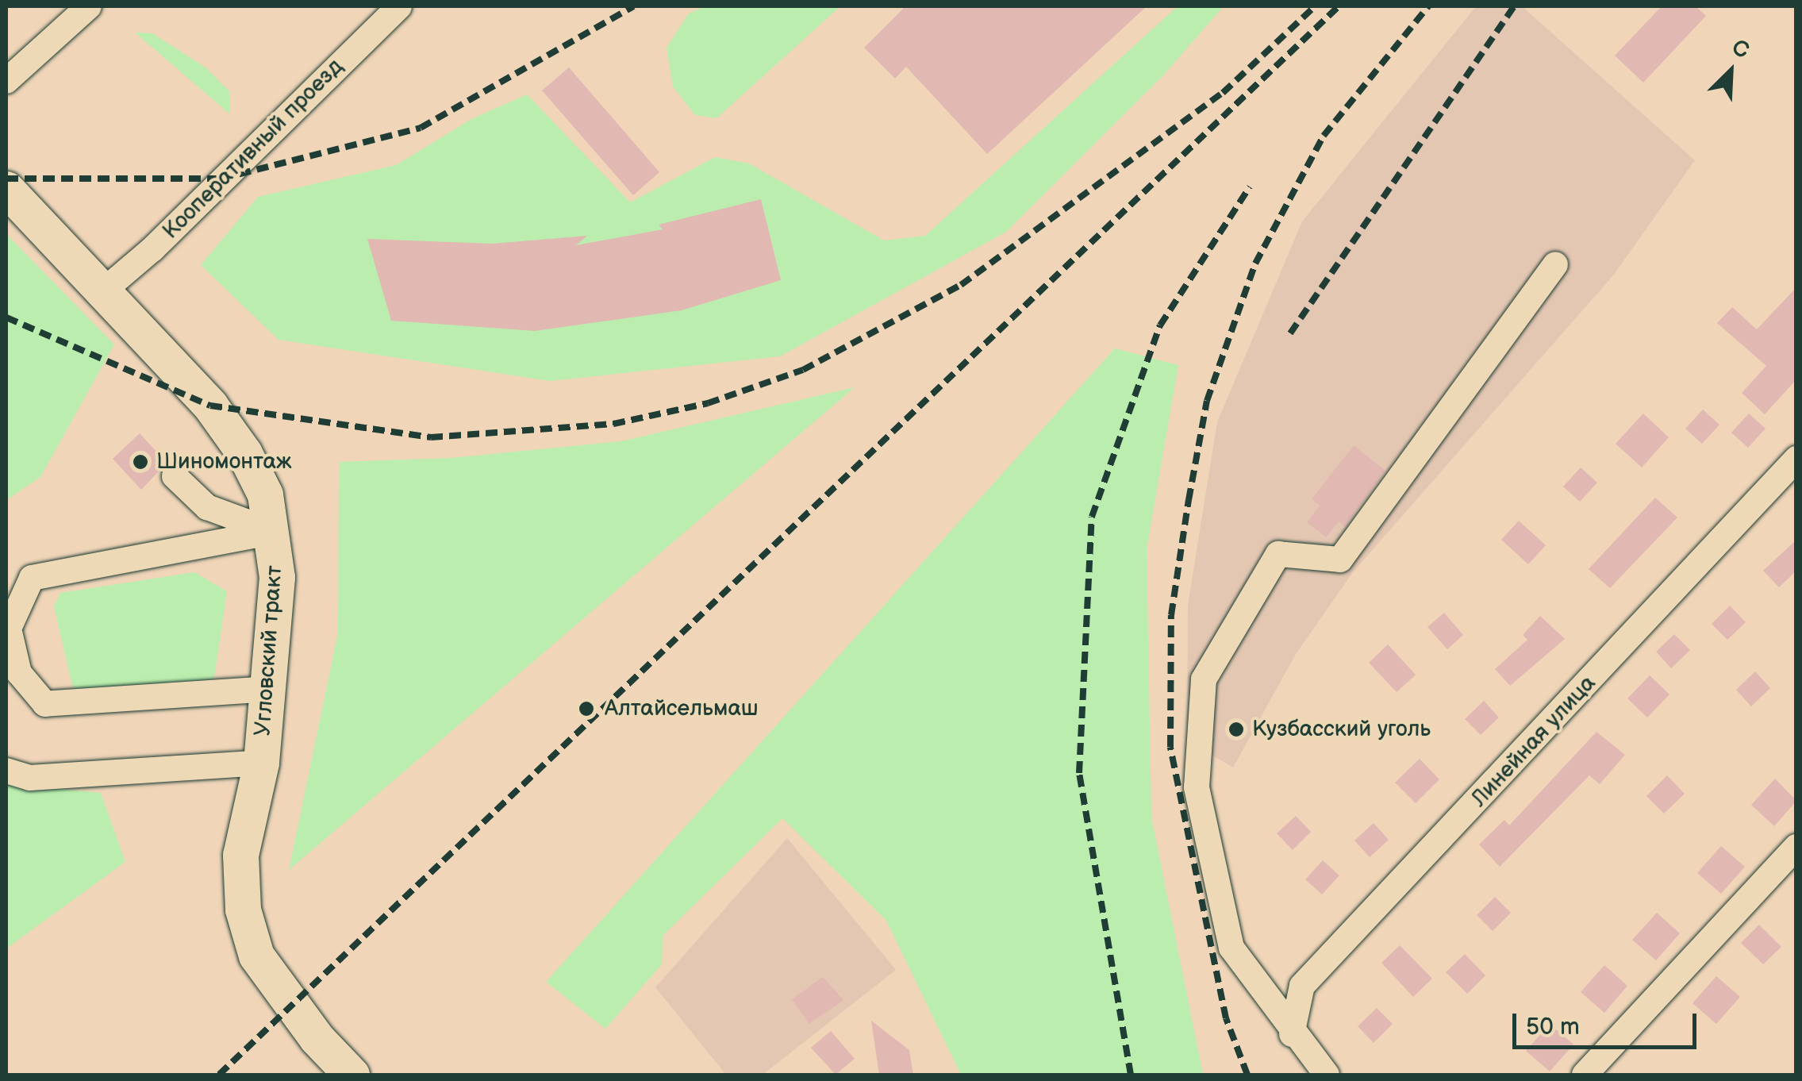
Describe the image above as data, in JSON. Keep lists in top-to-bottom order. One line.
{"streets":{"highway":["Угловский тракт"],"street":["Кооперативный проезд","Линейная улица"]},"crossings":[["Кооперативный проезд","Угловский тракт"]],"places":["Шиномонтаж","Алтайсельмаш","Кузбасский уголь"],"scale_bar":"50 m","north":"top right"}
